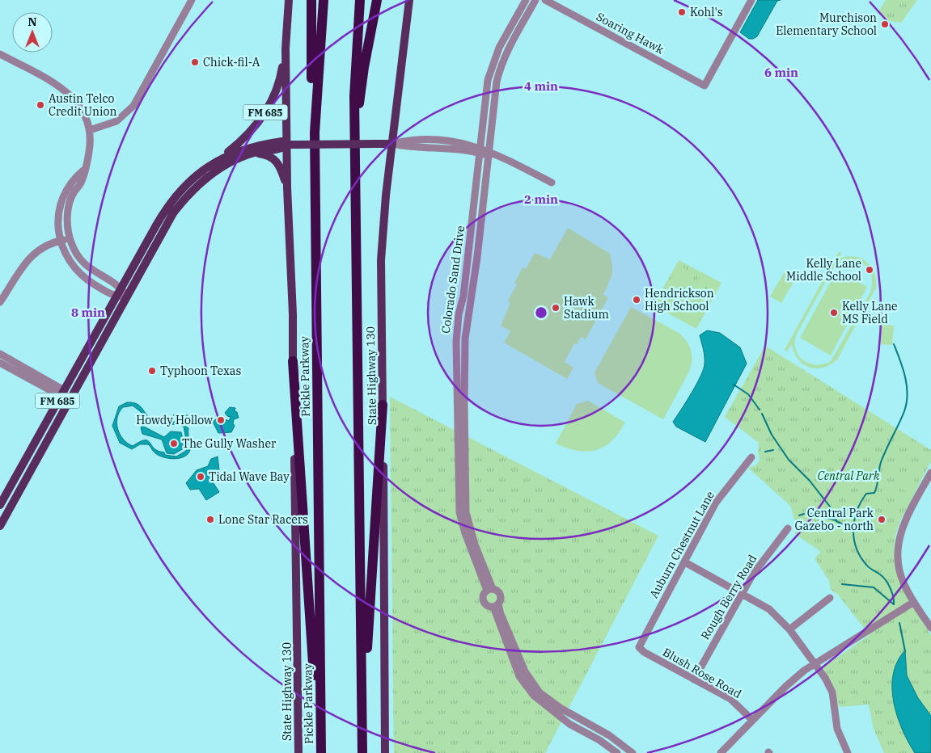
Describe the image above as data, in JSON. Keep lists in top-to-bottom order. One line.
{"streets":{"highway":["Pickle Parkway"],"main road":["FM 685","State Highway 130"],"street":["Soaring Hawk","Colorado Sand Drive","Auburn Chestnut Lane","Rough Berry Road","Blush Rose Road"]},"crossings":[["FM 685","State Highway 130"],["Auburn Chestnut Lane","Blush Rose Road"],["Rough Berry Road","Blush Rose Road"]],"parks":["Central Park"],"places":["Kohl's","Murchison Elementary School","Chick-fil-A","Austin Telco Credit Union","Kelly Lane Middle School","Hendrickson High School","Hawk Stadium","Kelly Lane MS Field","Typhoon Texas","Howdy Hollow","The Gully Washer","Tidal Wave Bay","Lone Star Racers","Central Park Gazebo - north"],"north":"top","rings":["6 min","4 min","2 min","8 min"]}
